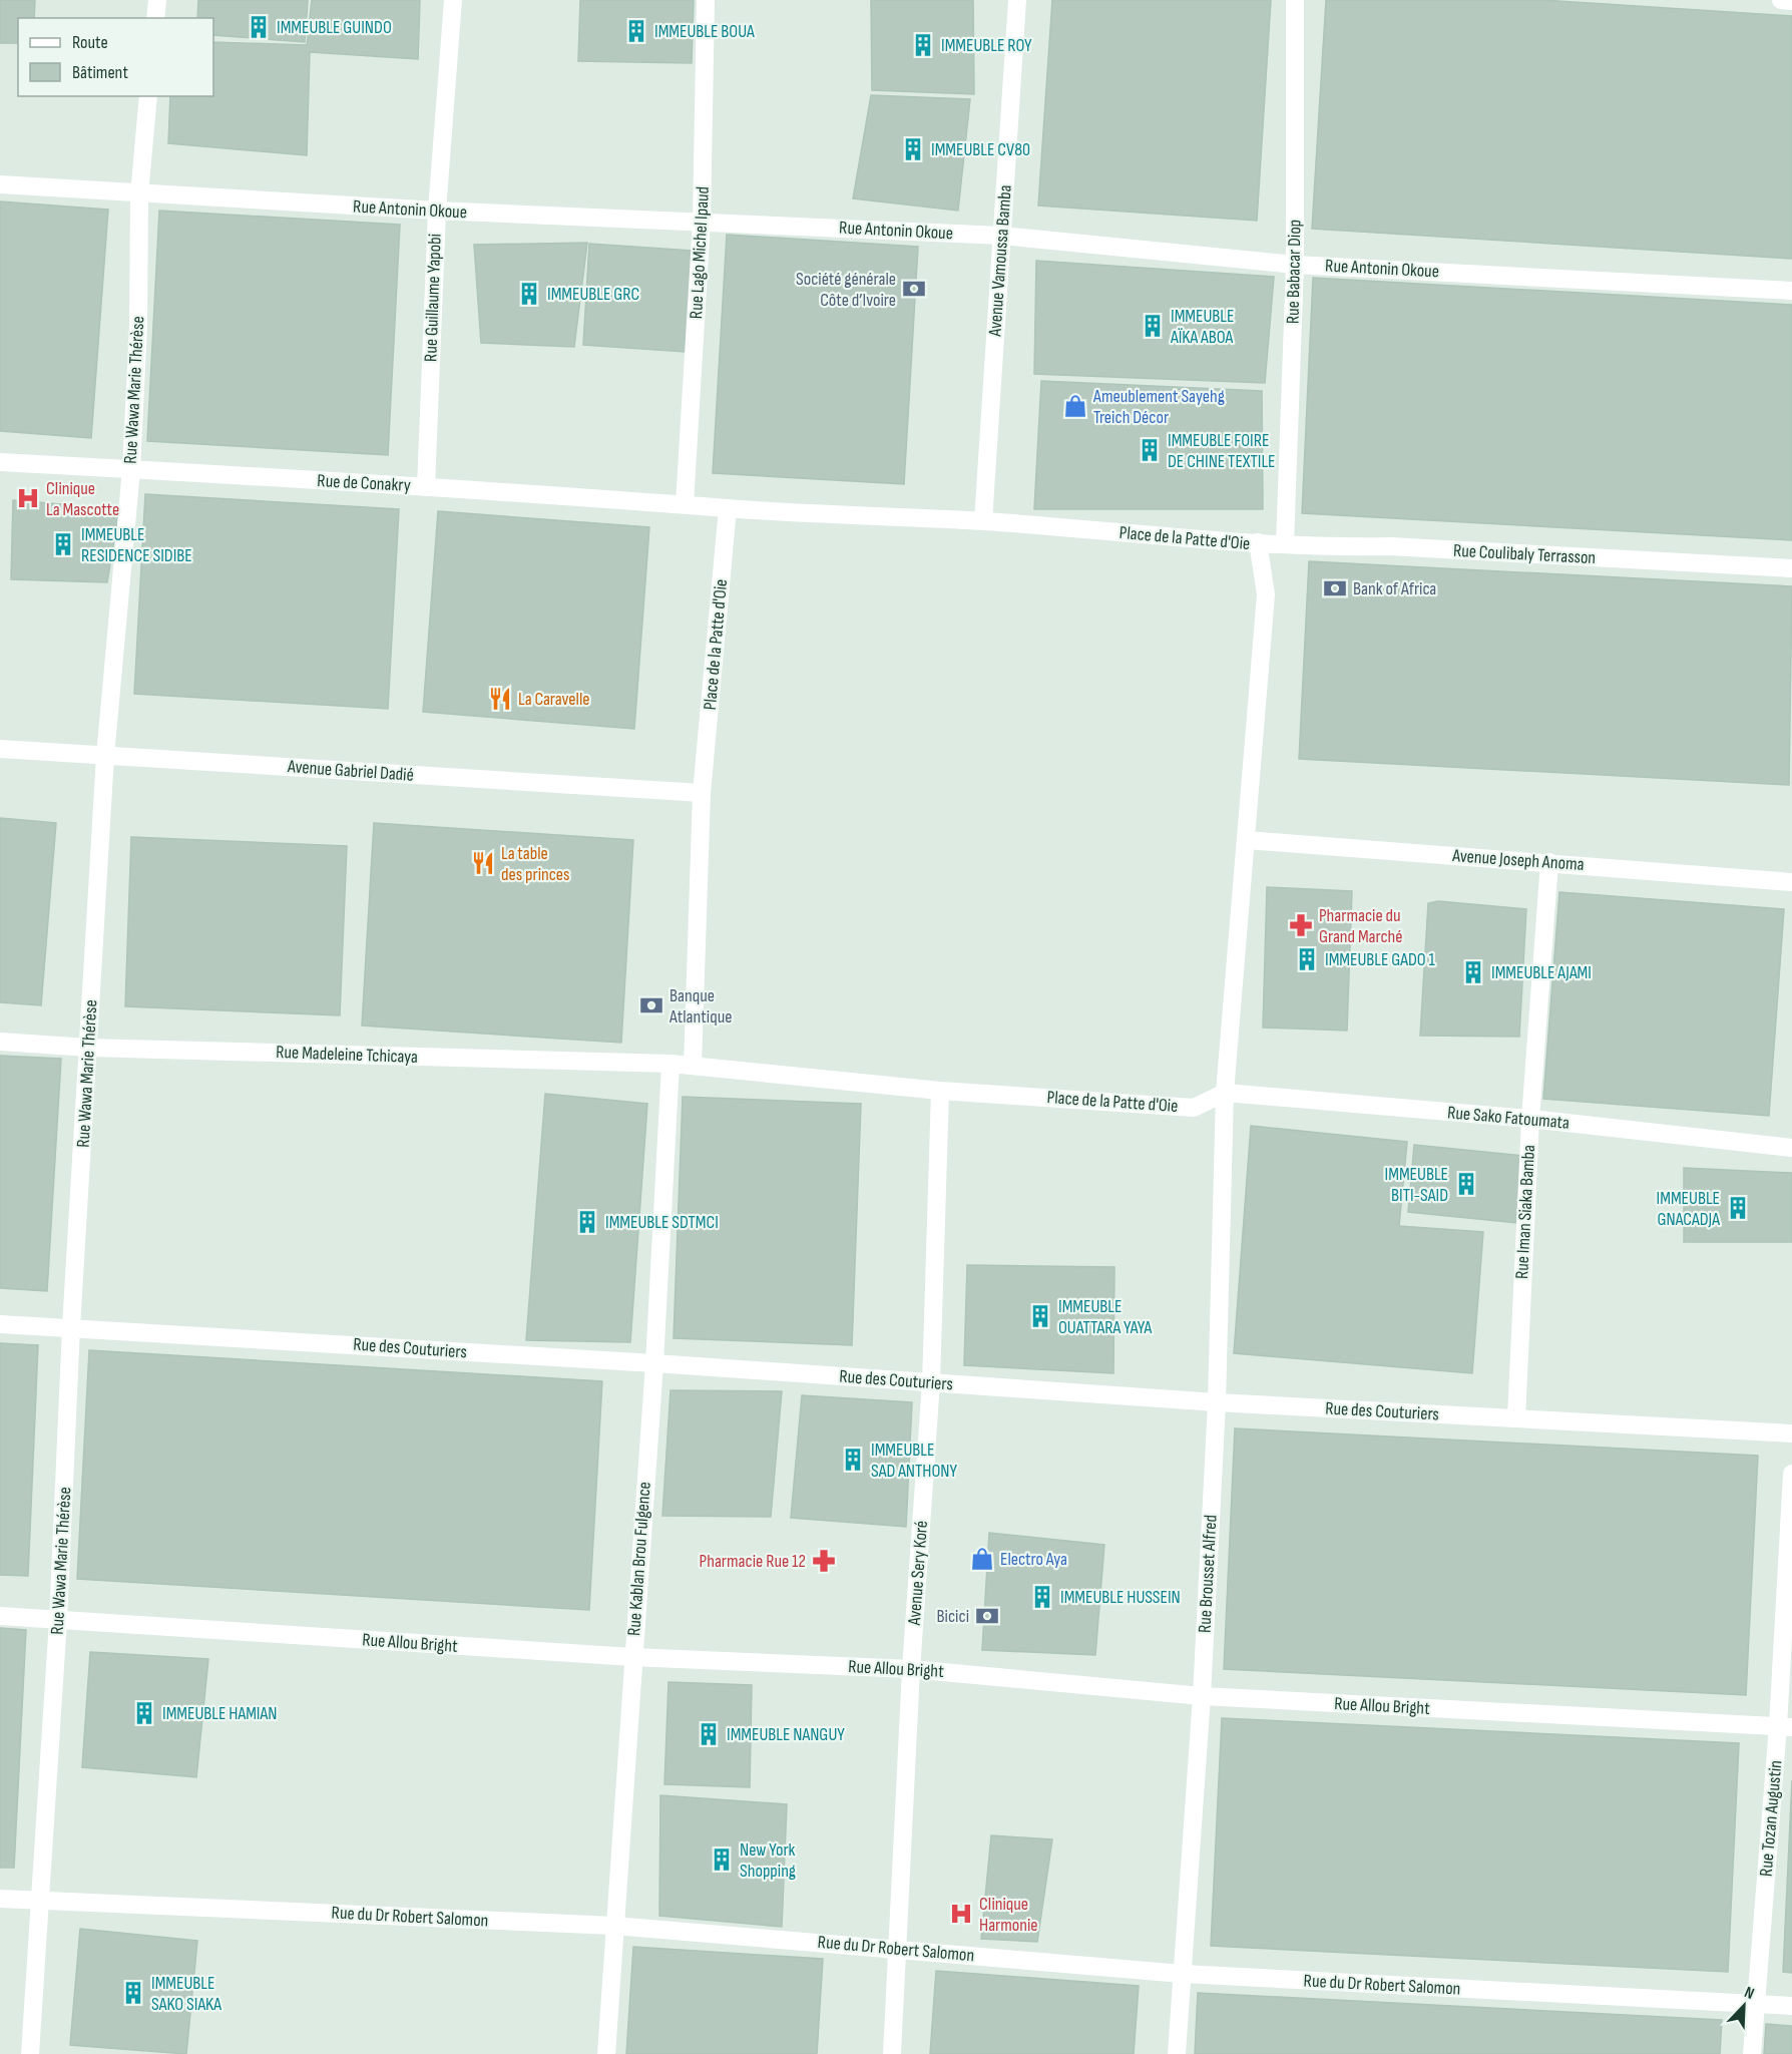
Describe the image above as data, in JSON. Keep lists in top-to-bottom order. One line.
{"streets":{"street":["Rue Antonin Okoue","Rue Lago Michel Ipaud","Avenue Vamoussa Bamba","Rue Babacar Diop","Rue Guillaume Yapobi","Rue Wawa Marie Thérèse","Rue de Conakry","Place de la Patte d'Oie","Rue Coulibaly Terrasson","Avenue Gabriel Dadié","Avenue Joseph Anoma","Rue Madeleine Tchicaya","Rue Sako Fatoumata","Rue Iman Siaka Bamba","Rue des Couturiers","Rue Kablan Brou Fulgence","Avenue Sery Koré","Rue Brousset Alfred","Rue Allou Bright","Rue Tozan Augustin","Rue du Dr Robert Salomon"]},"crossings":[["Rue Antonin Okoue","Rue Lago Michel Ipaud"],["Rue Antonin Okoue","Avenue Vamoussa Bamba"],["Rue Antonin Okoue","Rue Babacar Diop"],["Rue Antonin Okoue","Rue Guillaume Yapobi"],["Rue Antonin Okoue","Rue Wawa Marie Thérèse"],["Rue Lago Michel Ipaud","Rue de Conakry"],["Avenue Vamoussa Bamba","Place de la Patte d'Oie"],["Rue Babacar Diop","Rue Coulibaly Terrasson"],["Rue Guillaume Yapobi","Rue de Conakry"],["Rue Wawa Marie Thérèse","Rue de Conakry"],["Rue Wawa Marie Thérèse","Avenue Gabriel Dadié"],["Rue Wawa Marie Thérèse","Rue Madeleine Tchicaya"],["Rue Wawa Marie Thérèse","Rue des Couturiers"],["Rue Wawa Marie Thérèse","Rue Allou Bright"],["Rue Wawa Marie Thérèse","Rue du Dr Robert Salomon"],["Rue de Conakry","Place de la Patte d'Oie"],["Place de la Patte d'Oie","Rue Coulibaly Terrasson"],["Place de la Patte d'Oie","Avenue Gabriel Dadié"],["Place de la Patte d'Oie","Avenue Joseph Anoma"],["Place de la Patte d'Oie","Rue Madeleine Tchicaya"],["Place de la Patte d'Oie","Rue Sako Fatoumata"],["Place de la Patte d'Oie","Avenue Sery Koré"],["Place de la Patte d'Oie","Rue Brousset Alfred"],["Avenue Joseph Anoma","Rue Iman Siaka Bamba"],["Rue Madeleine Tchicaya","Rue Kablan Brou Fulgence"],["Rue Sako Fatoumata","Rue Iman Siaka Bamba"],["Rue Sako Fatoumata","Rue Brousset Alfred"],["Rue Iman Siaka Bamba","Rue des Couturiers"],["Rue des Couturiers","Rue Kablan Brou Fulgence"],["Rue des Couturiers","Avenue Sery Koré"],["Rue des Couturiers","Rue Brousset Alfred"],["Rue Kablan Brou Fulgence","Rue Allou Bright"],["Rue Kablan Brou Fulgence","Rue du Dr Robert Salomon"],["Avenue Sery Koré","Rue Allou Bright"],["Avenue Sery Koré","Rue du Dr Robert Salomon"],["Rue Brousset Alfred","Rue Allou Bright"],["Rue Brousset Alfred","Rue du Dr Robert Salomon"],["Rue Allou Bright","Rue Tozan Augustin"],["Rue Tozan Augustin","Rue du Dr Robert Salomon"]],"places":{"building":["IMMEUBLE GUINDO","IMMEUBLE BOUA","IMMEUBLE ROY","IMMEUBLE CV80","IMMEUBLE GRC","IMMEUBLE AÏKA ABOA","IMMEUBLE FOIRE DE CHINE TEXTILE","IMMEUBLE RESIDENCE SIDIBE","IMMEUBLE GADO 1","IMMEUBLE AJAMI","IMMEUBLE BITI-SAID","IMMEUBLE GNACADJA","IMMEUBLE SDTMCI","IMMEUBLE OUATTARA YAYA","IMMEUBLE SAD ANTHONY","IMMEUBLE HUSSEIN","IMMEUBLE HAMIAN","IMMEUBLE NANGUY","New York Shopping","IMMEUBLE SAKO SIAKA"],"bank":["Société générale Côte d’Ivoire","Bank of Africa","Banque Atlantique","Bicici"],"shop":["Ameublement Sayehg Treich Décor","Electro Aya"],"hospital":["Clinique La Mascotte","Clinique Harmonie"],"restaurant":["La Caravelle","La table des princes"],"pharmacy":["Pharmacie du Grand Marché","Pharmacie Rue 12"]},"legend":["Route","Bâtiment"],"north":"top right"}
